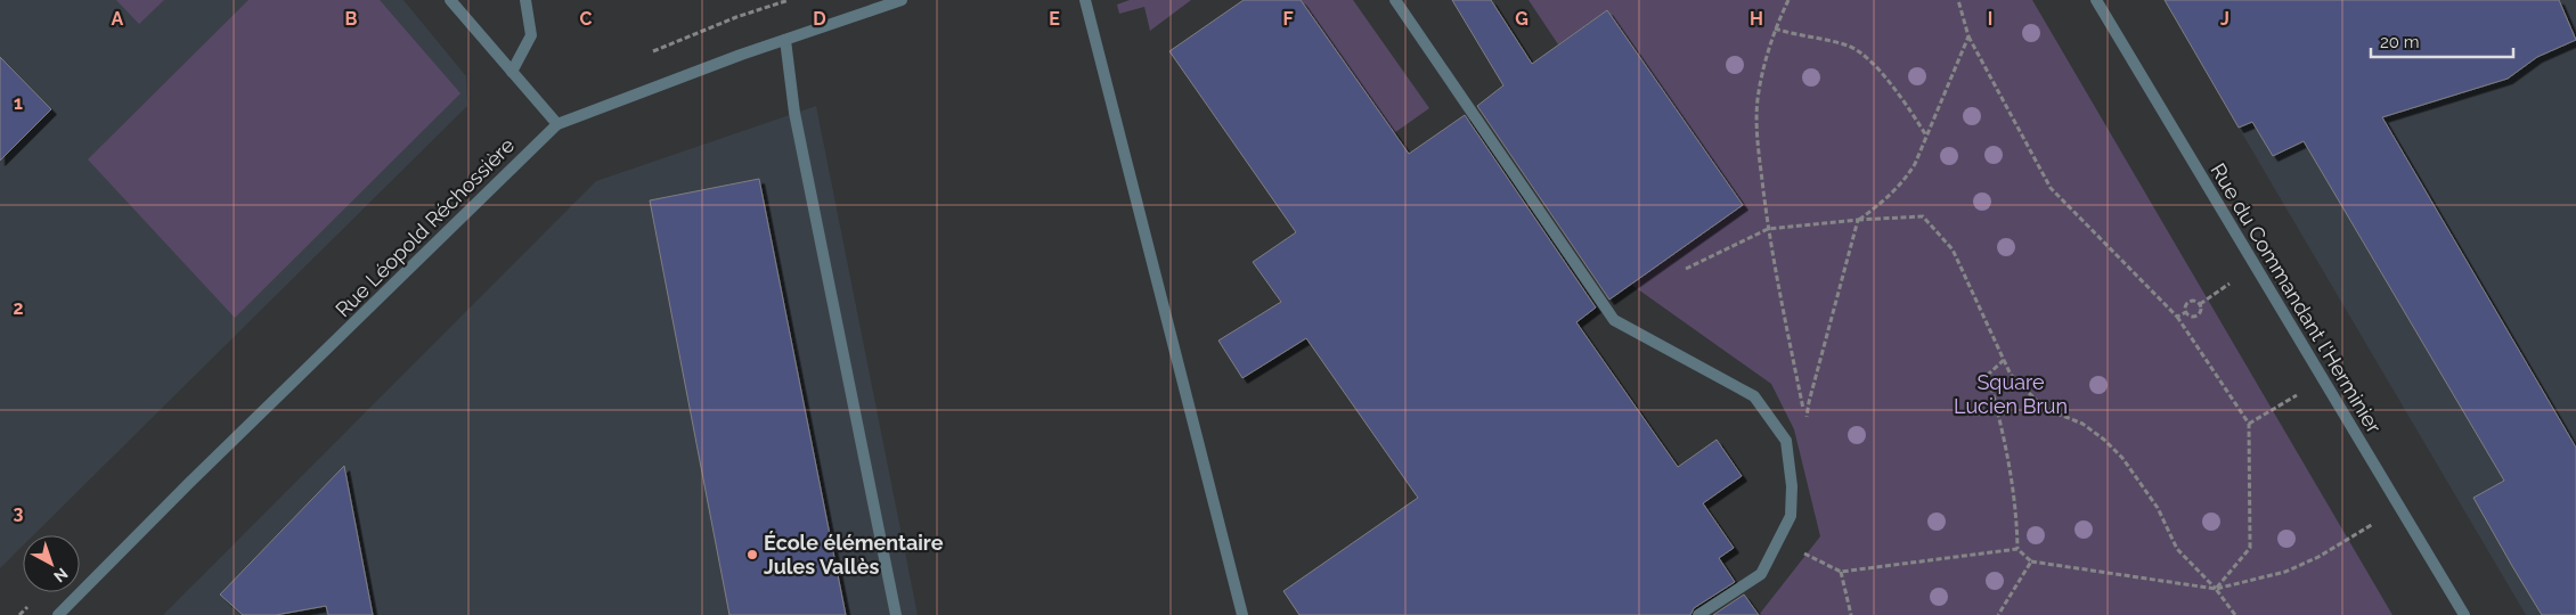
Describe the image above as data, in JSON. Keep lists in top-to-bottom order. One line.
{"streets":{"street":["Rue Léopold Réchossière","Rue du Commandant l'Herminier"]},"parks":["Square Lucien Brun"],"places":["École élémentaire Jules Vallès"],"scale_bar":"20 m","north":"bottom right","grid":{"columns":["A","B","C","D","E","F","G","H","I","J"],"rows":["1","2","3"]}}
